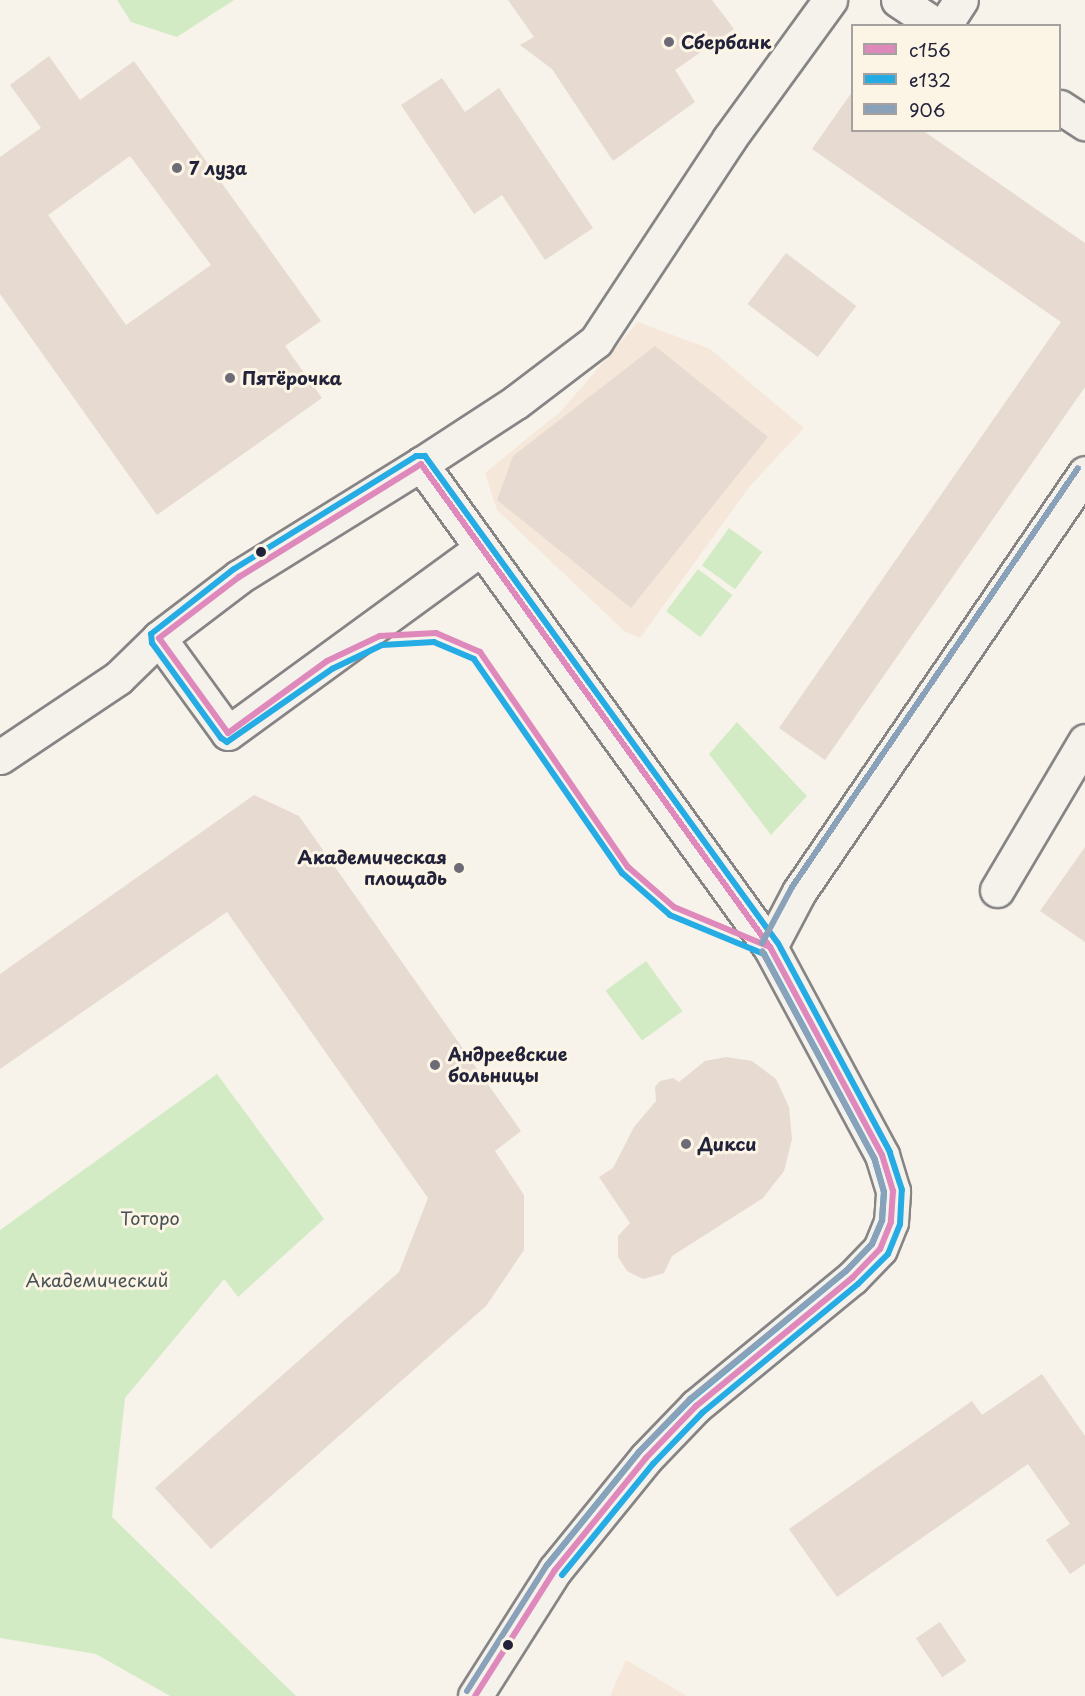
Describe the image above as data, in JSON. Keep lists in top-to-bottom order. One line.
{"parks":["Тоторо","Академический"],"places":["Сбербанк","7 луза","Пятёрочка","Академическая площадь","Андреевские больницы","Дикси"],"lines":["transit line е132","transit line с156","transit line 906"],"legend":["с156","е132","906"]}
